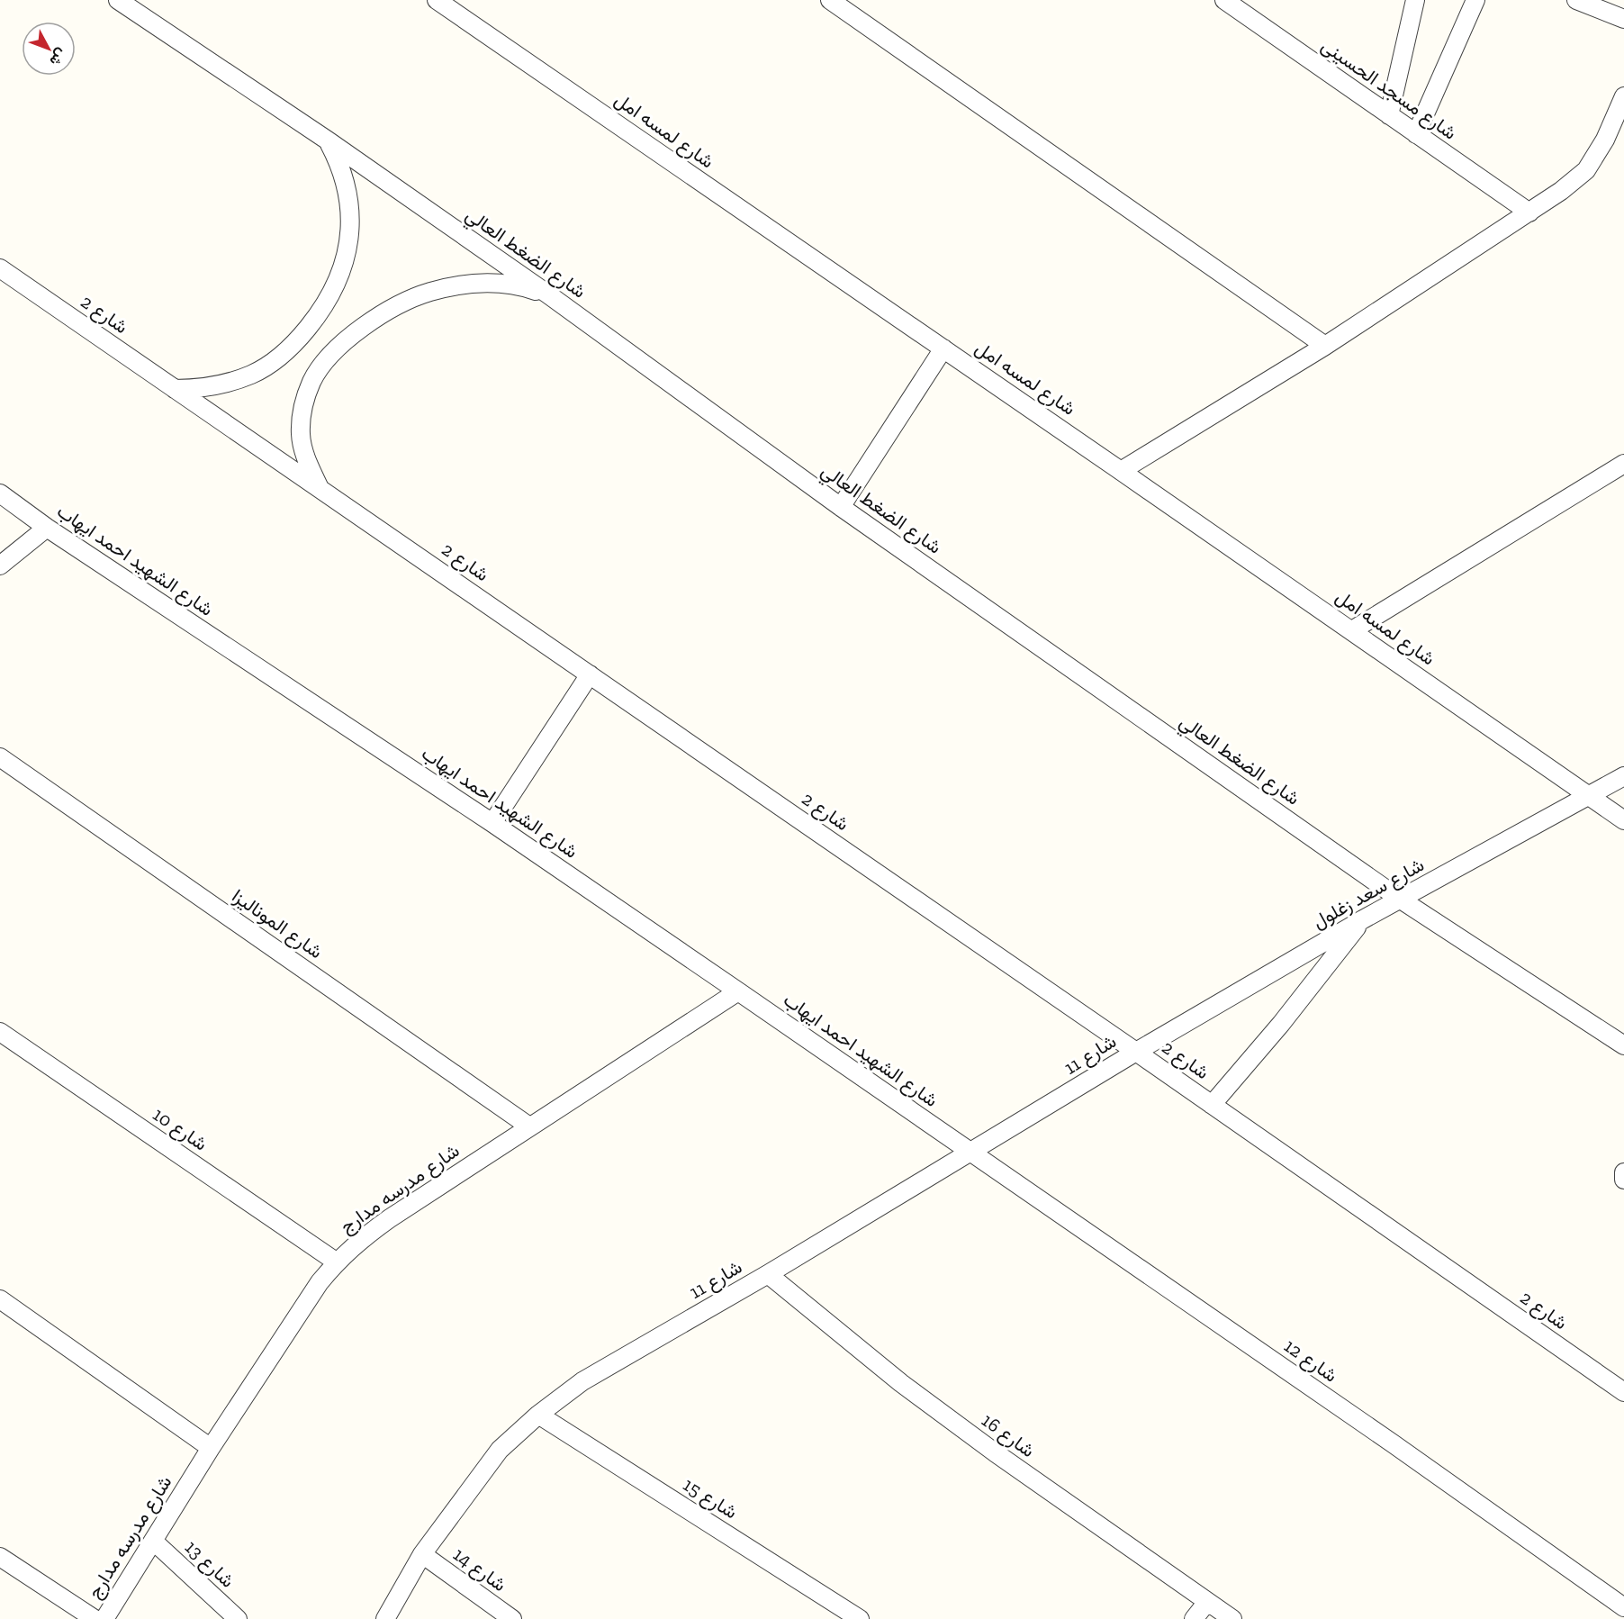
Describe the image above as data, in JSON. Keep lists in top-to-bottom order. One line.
{"streets":{"street":["شارع مسجد الحسينى","شارع لمسه امل","شارع الضغط العالي","شارع 2","شارع الشهيد احمد ايهاب","شارع سعد زغلول","شارع الموناليزا","شارع 11","شارع 10","شارع مدرسه مدارج","شارع 12","شارع 16","شارع 15","شارع 13","شارع 14"]},"crossings":[["شارع لمسه امل","شارع سعد زغلول"],["شارع الضغط العالي","شارع سعد زغلول"],["شارع 2","شارع سعد زغلول"],["شارع 2","شارع 11"],["شارع الشهيد احمد ايهاب","شارع 11"],["شارع الشهيد احمد ايهاب","شارع مدرسه مدارج"],["شارع الشهيد احمد ايهاب","شارع 12"],["شارع سعد زغلول","شارع 11"],["شارع الموناليزا","شارع مدرسه مدارج"],["شارع 11","شارع 12"],["شارع 11","شارع 16"],["شارع 11","شارع 15"],["شارع 11","شارع 14"],["شارع 10","شارع مدرسه مدارج"],["شارع مدرسه مدارج","شارع 13"]],"north":"bottom right"}
